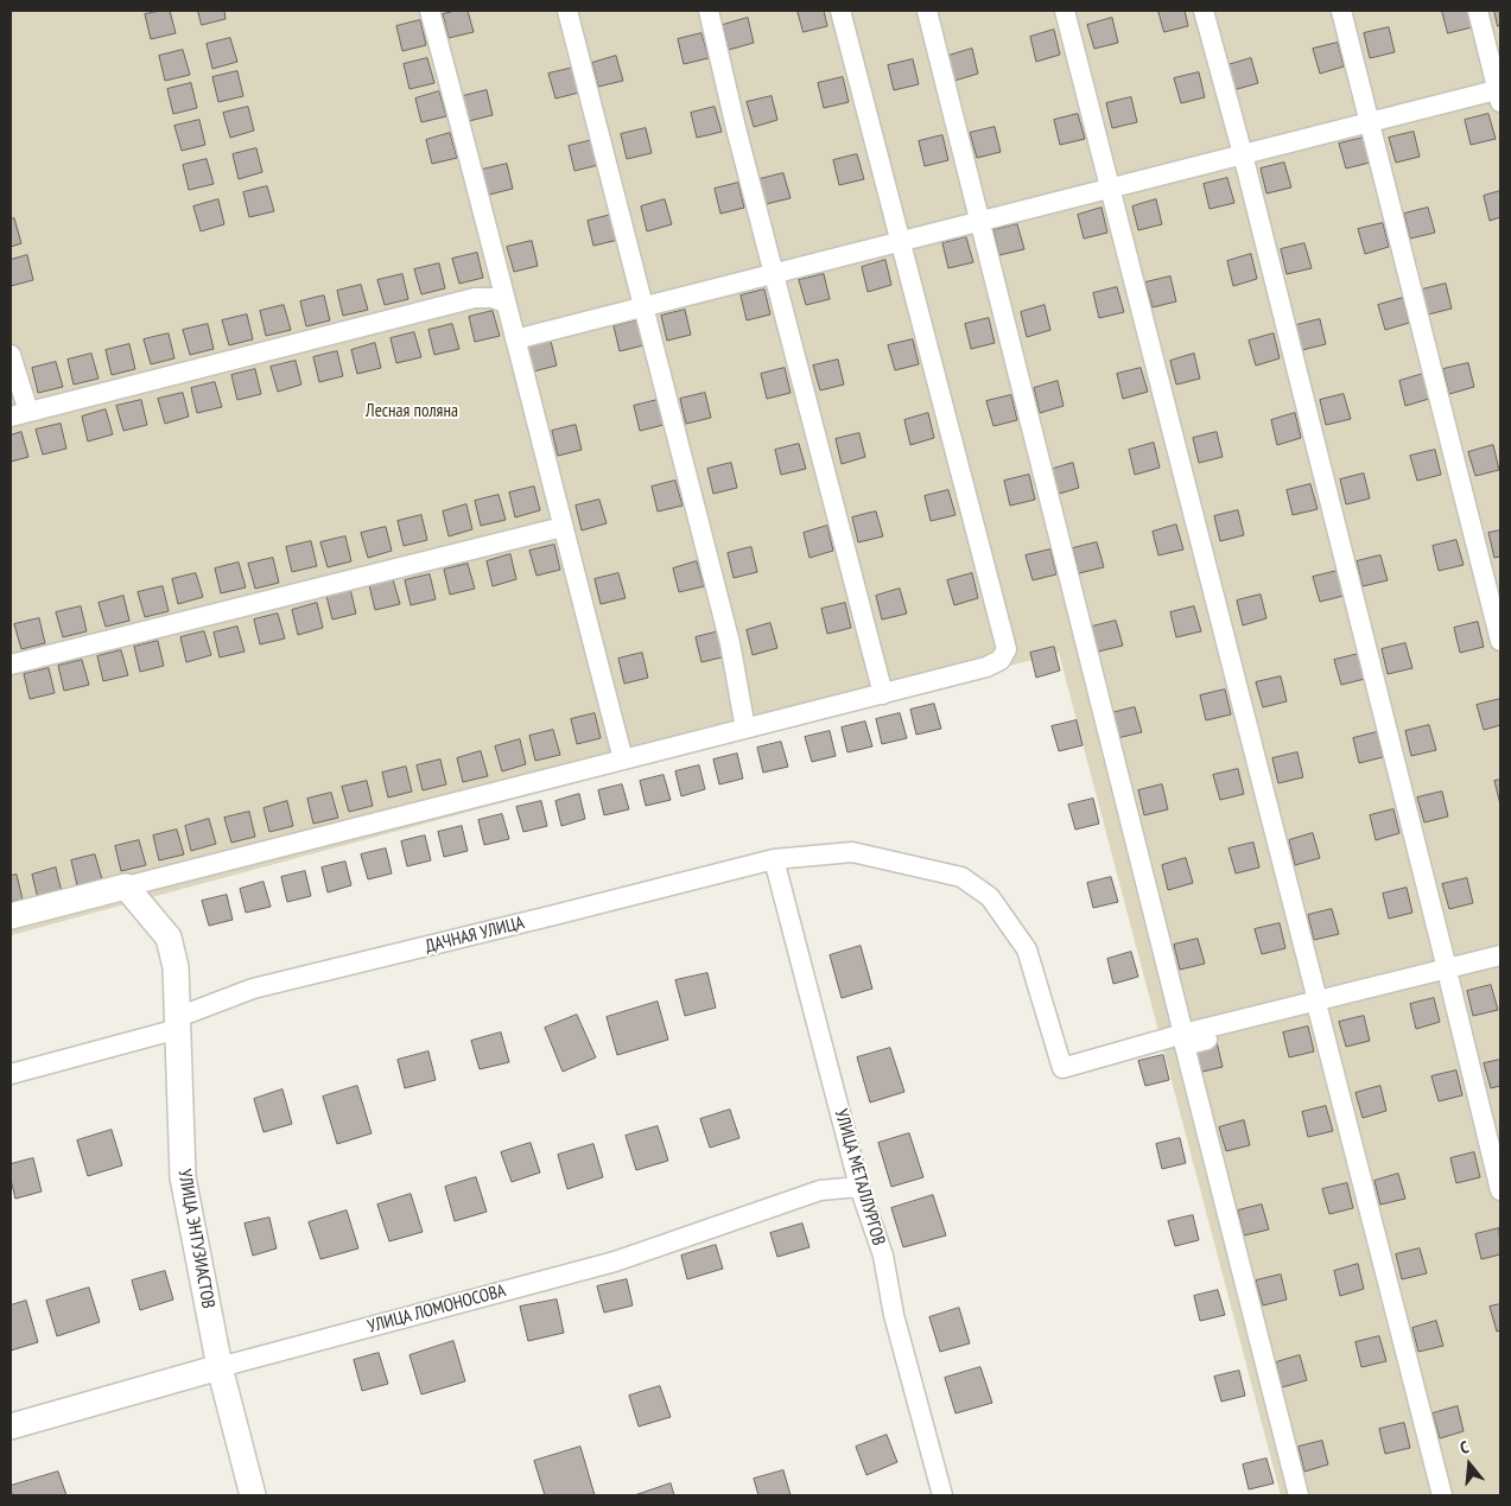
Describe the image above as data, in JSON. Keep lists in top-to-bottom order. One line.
{"streets":{"street":["ДАЧНАЯ УЛИЦА","УЛИЦА МЕТАЛЛУРГОВ","УЛИЦА ЭНТУЗИАСТОВ","УЛИЦА ЛОМОНОСОВА"]},"crossings":[["ДАЧНАЯ УЛИЦА","УЛИЦА МЕТАЛЛУРГОВ"],["ДАЧНАЯ УЛИЦА","УЛИЦА ЭНТУЗИАСТОВ"],["УЛИЦА МЕТАЛЛУРГОВ","УЛИЦА ЛОМОНОСОВА"],["УЛИЦА ЭНТУЗИАСТОВ","УЛИЦА ЛОМОНОСОВА"]],"parks":["Лесная поляна"],"north":"top"}
